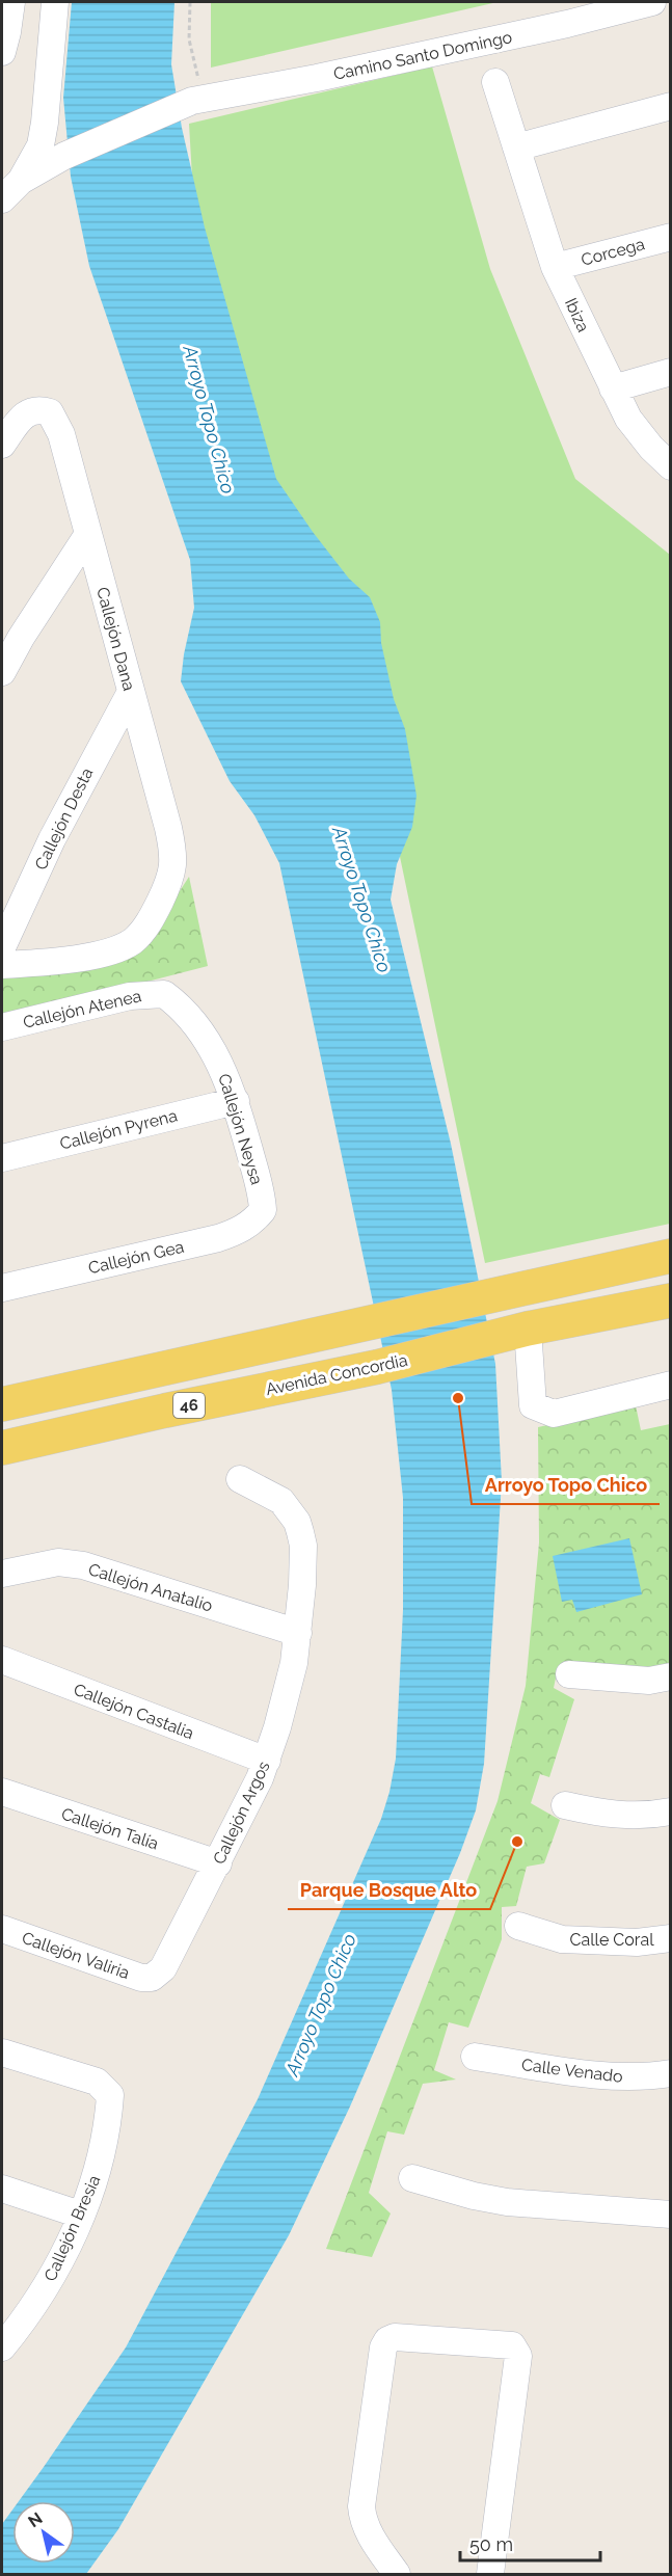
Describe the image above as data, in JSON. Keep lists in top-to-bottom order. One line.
{"streets":{"main road":["Avenida Concordia","46"],"street":["Camino Santo Domingo","Corcega","Ibiza","Callejón Dana","Callejón Desta","Callejón Atenea","Callejón Pyrena","Callejón Neysa","Callejón Gea","Callejón Anatalio","Callejón Castalia","Callejón Argos","Callejón Talía","Calle Coral","Callejón Valiria","Calle Venado","Callejón Bresia"]},"crossings":[["Corcega","Ibiza"],["Callejón Dana","Callejón Desta"],["Callejón Atenea","Callejón Neysa"],["Callejón Pyrena","Callejón Neysa"],["Callejón Neysa","Callejón Gea"],["Callejón Anatalio","Callejón Argos"],["Callejón Castalia","Callejón Argos"],["Callejón Argos","Callejón Talía"],["Callejón Argos","Callejón Valiria"]],"water":["Arroyo Topo Chico"],"places":["Arroyo Topo Chico","Parque Bosque Alto"],"scale_bar":"50 m","north":"top left"}
